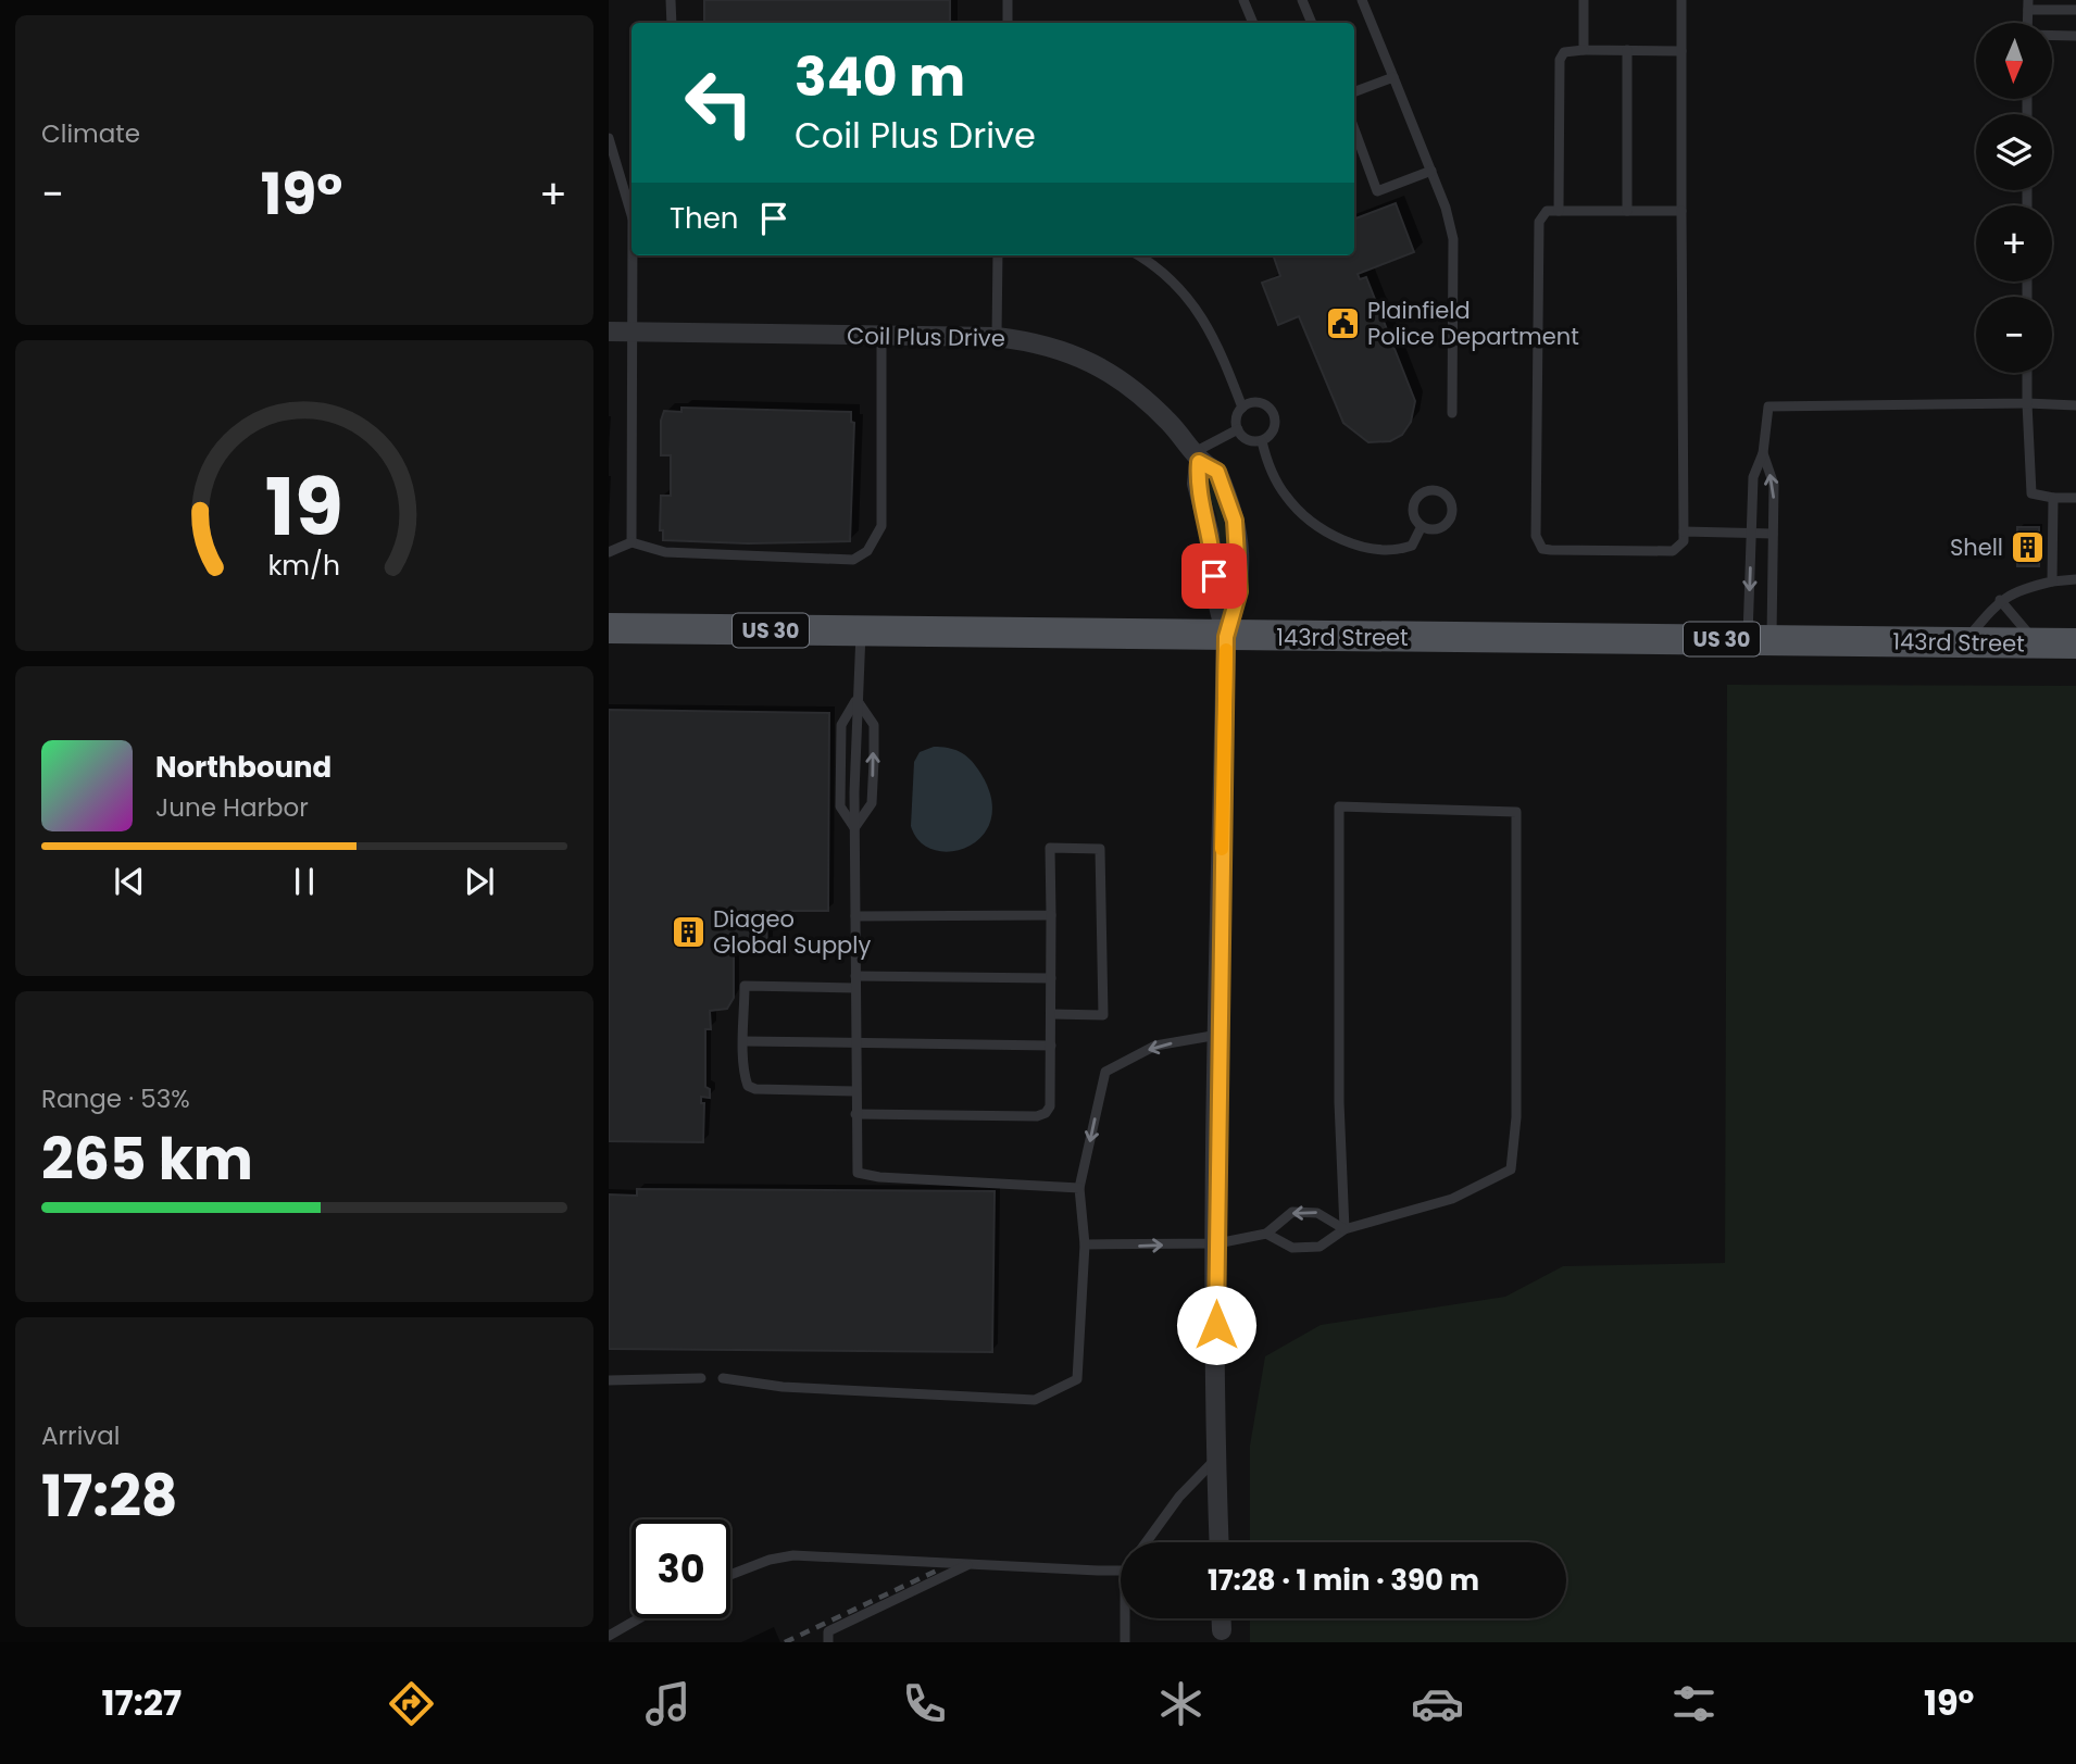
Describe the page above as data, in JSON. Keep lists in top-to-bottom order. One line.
{"streets":{"main road":["US 30","143rd Street"],"street":["Coil Plus Drive"]},"crossings":[["Coil Plus Drive","143rd Street"]],"places":{"public building":["Plainfield Police Department"],"building":["Shell","Diageo Global Supply"]},"north":"bottom","page":{"tile":["Climate",["Range · 53%","265 km"],["Arrival","17:28"]],"map_buttons":["+","−"],"turn":["340 m","Coil Plus Drive"],"heat":["−","19°","+"],"then":"Then","song":["Northbound","June Harbor"],"limit":"30","trip":"17:28 · 1 min · 390 m","tabs":["17:27","19°"],"gauge":["19","km/h"]}}
